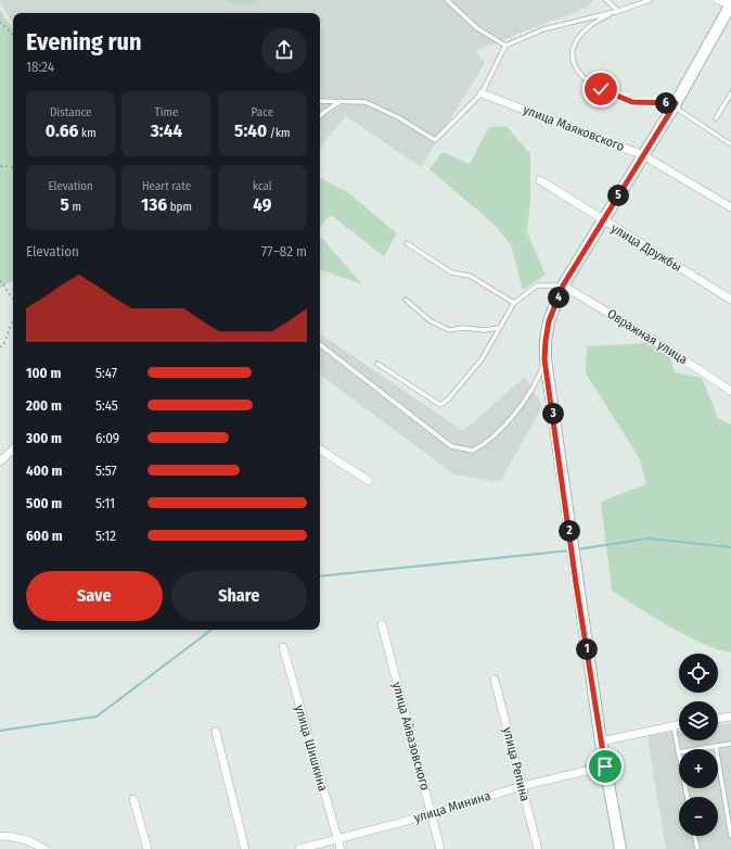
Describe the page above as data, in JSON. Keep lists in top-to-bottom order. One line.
{"streets":{"street":["улица Маяковского","улица Дружбы","Овражная улица","улица Айвазовского","улица Шишкина","улица Репина","улица Минина"]},"crossings":[["улица Айвазовского","улица Минина"],["улица Шишкина","улица Минина"],["улица Репина","улица Минина"]],"page":{"heading":["Evening run","18:24"],"stats":[["Distance","0.66 km"],["Time","3:44"],["Pace","5:40 /km"],["Elevation","5 m"],["Heart rate","136 bpm"],["kcal","49"]],"pins":["6","5","4","3","2","1"],"chart":["Elevation","77–82 m"],"list":[{"name":"100 m","note":"5:47"},{"name":"200 m","note":"5:45"},{"name":"300 m","note":"6:09"},{"name":"400 m","note":"5:57"},{"name":"500 m","note":"5:11"},{"name":"600 m","note":"5:12"}],"buttons":["Save","Share"],"map_buttons":["+","−"]}}
